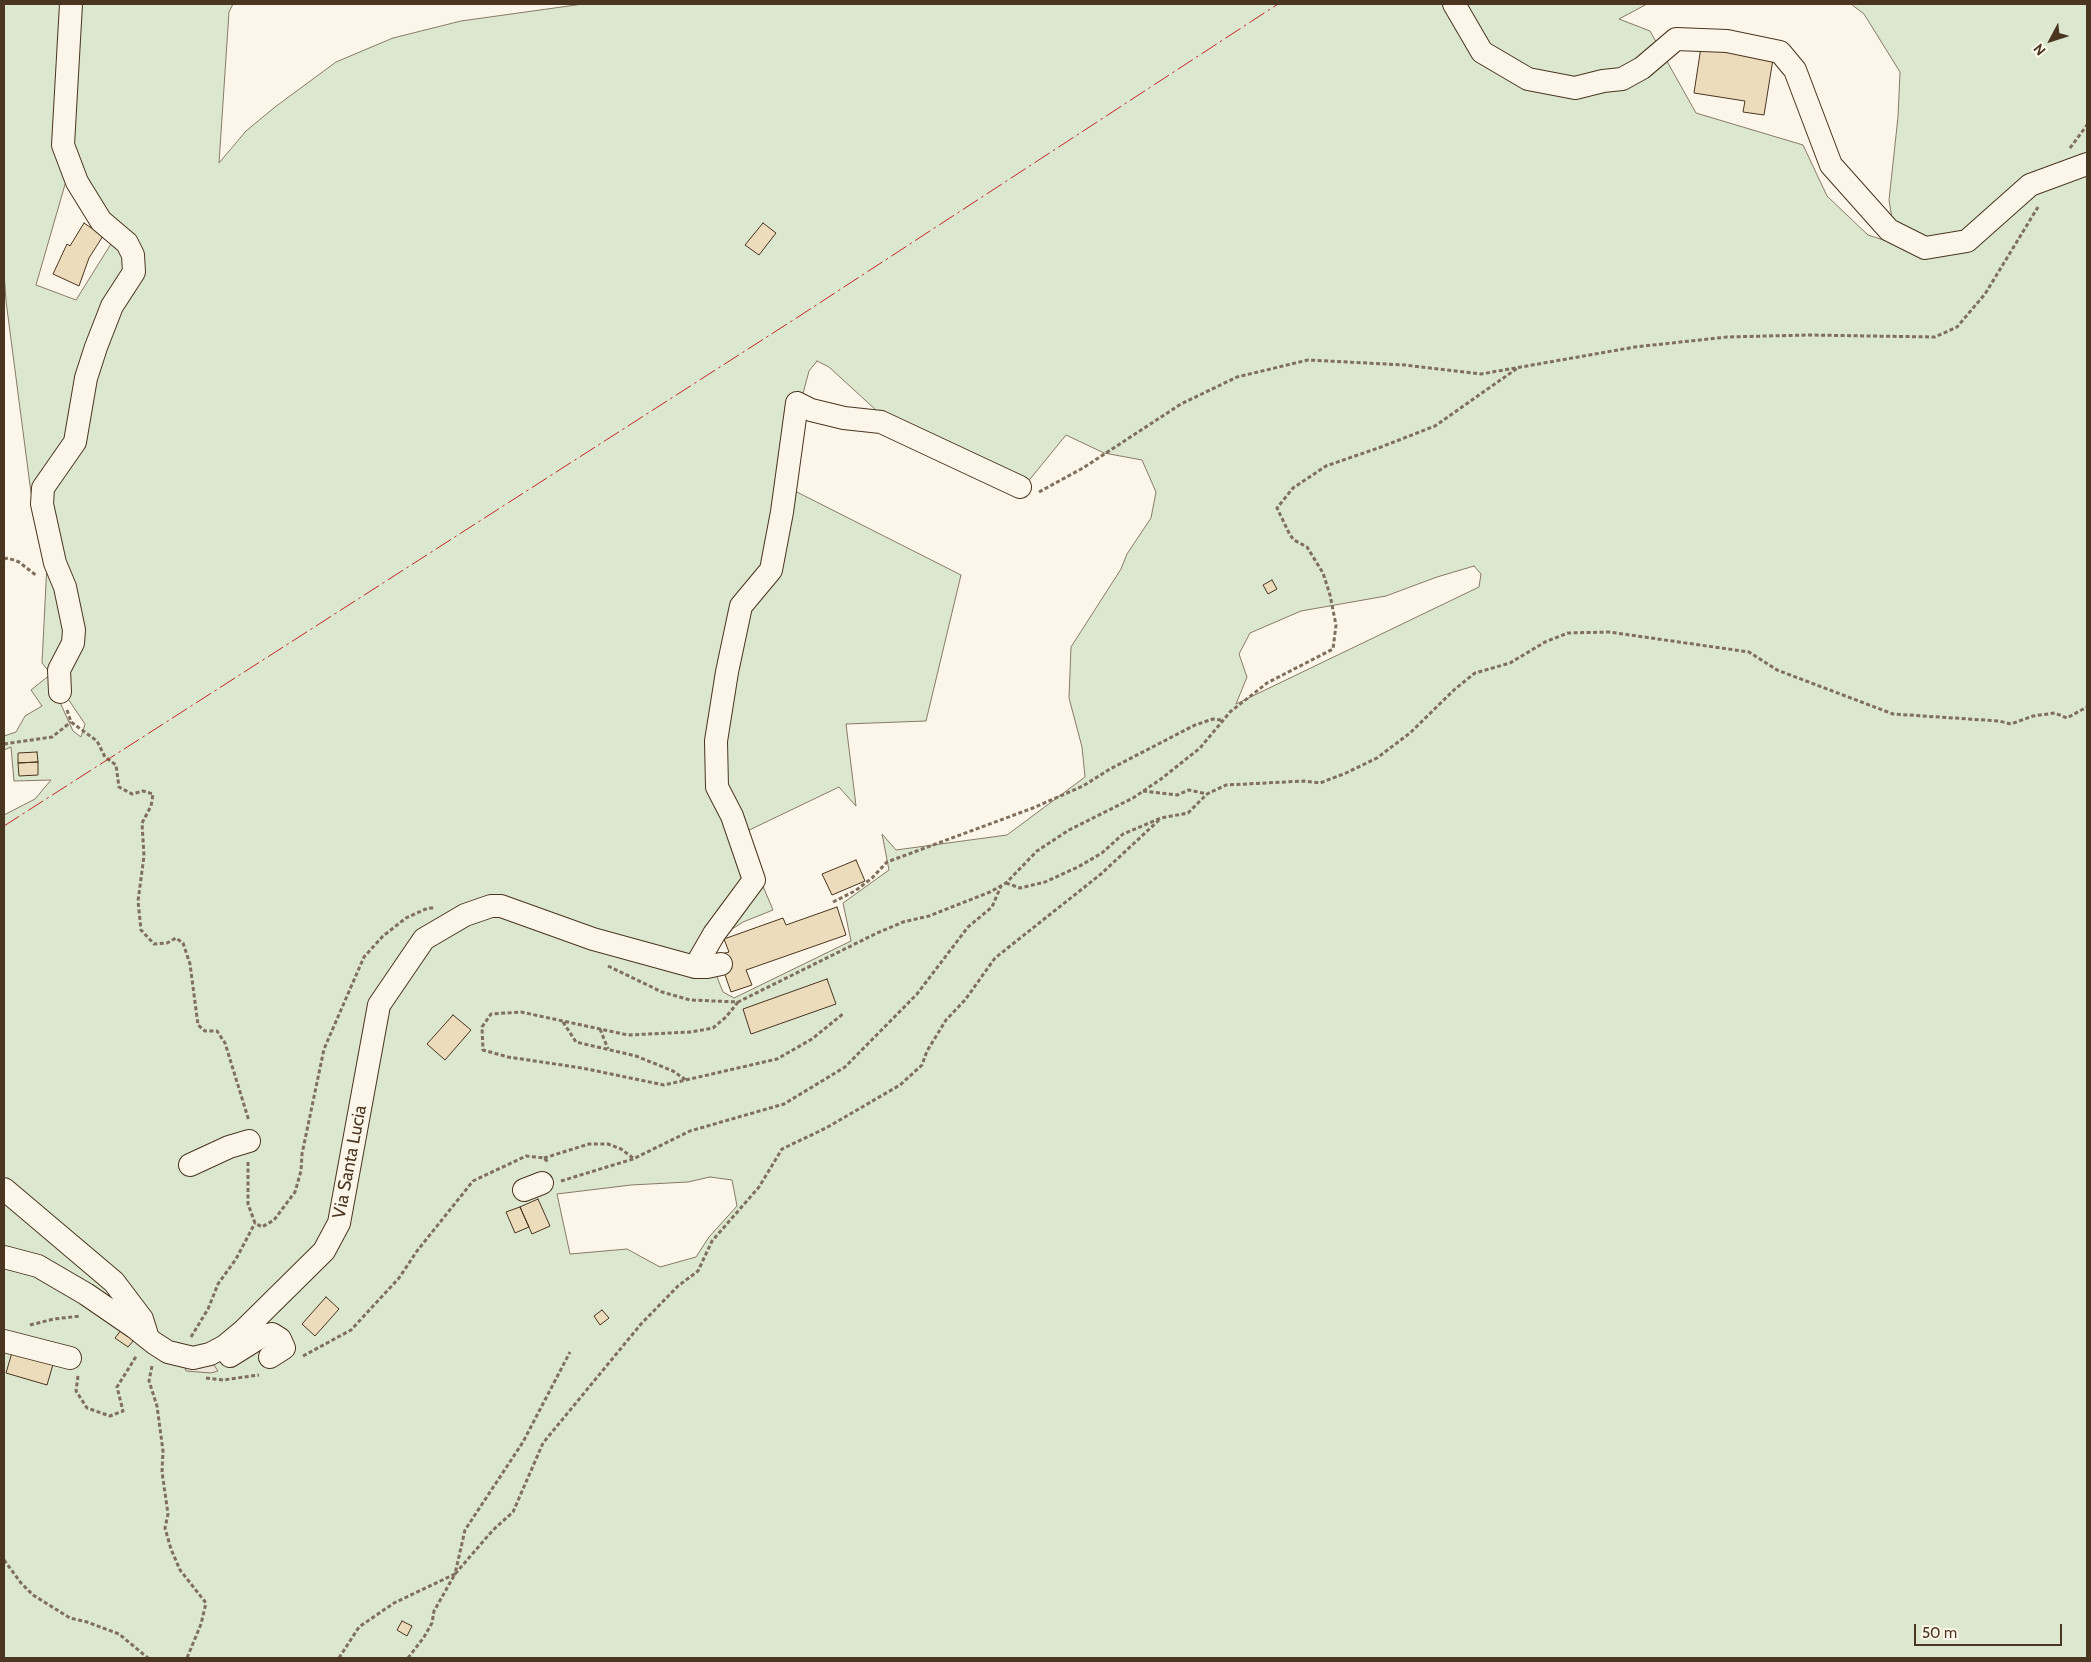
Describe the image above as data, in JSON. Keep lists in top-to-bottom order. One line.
{"streets":{"street":["Via Santa Lucia"]},"scale_bar":"50 m","north":"bottom left"}
